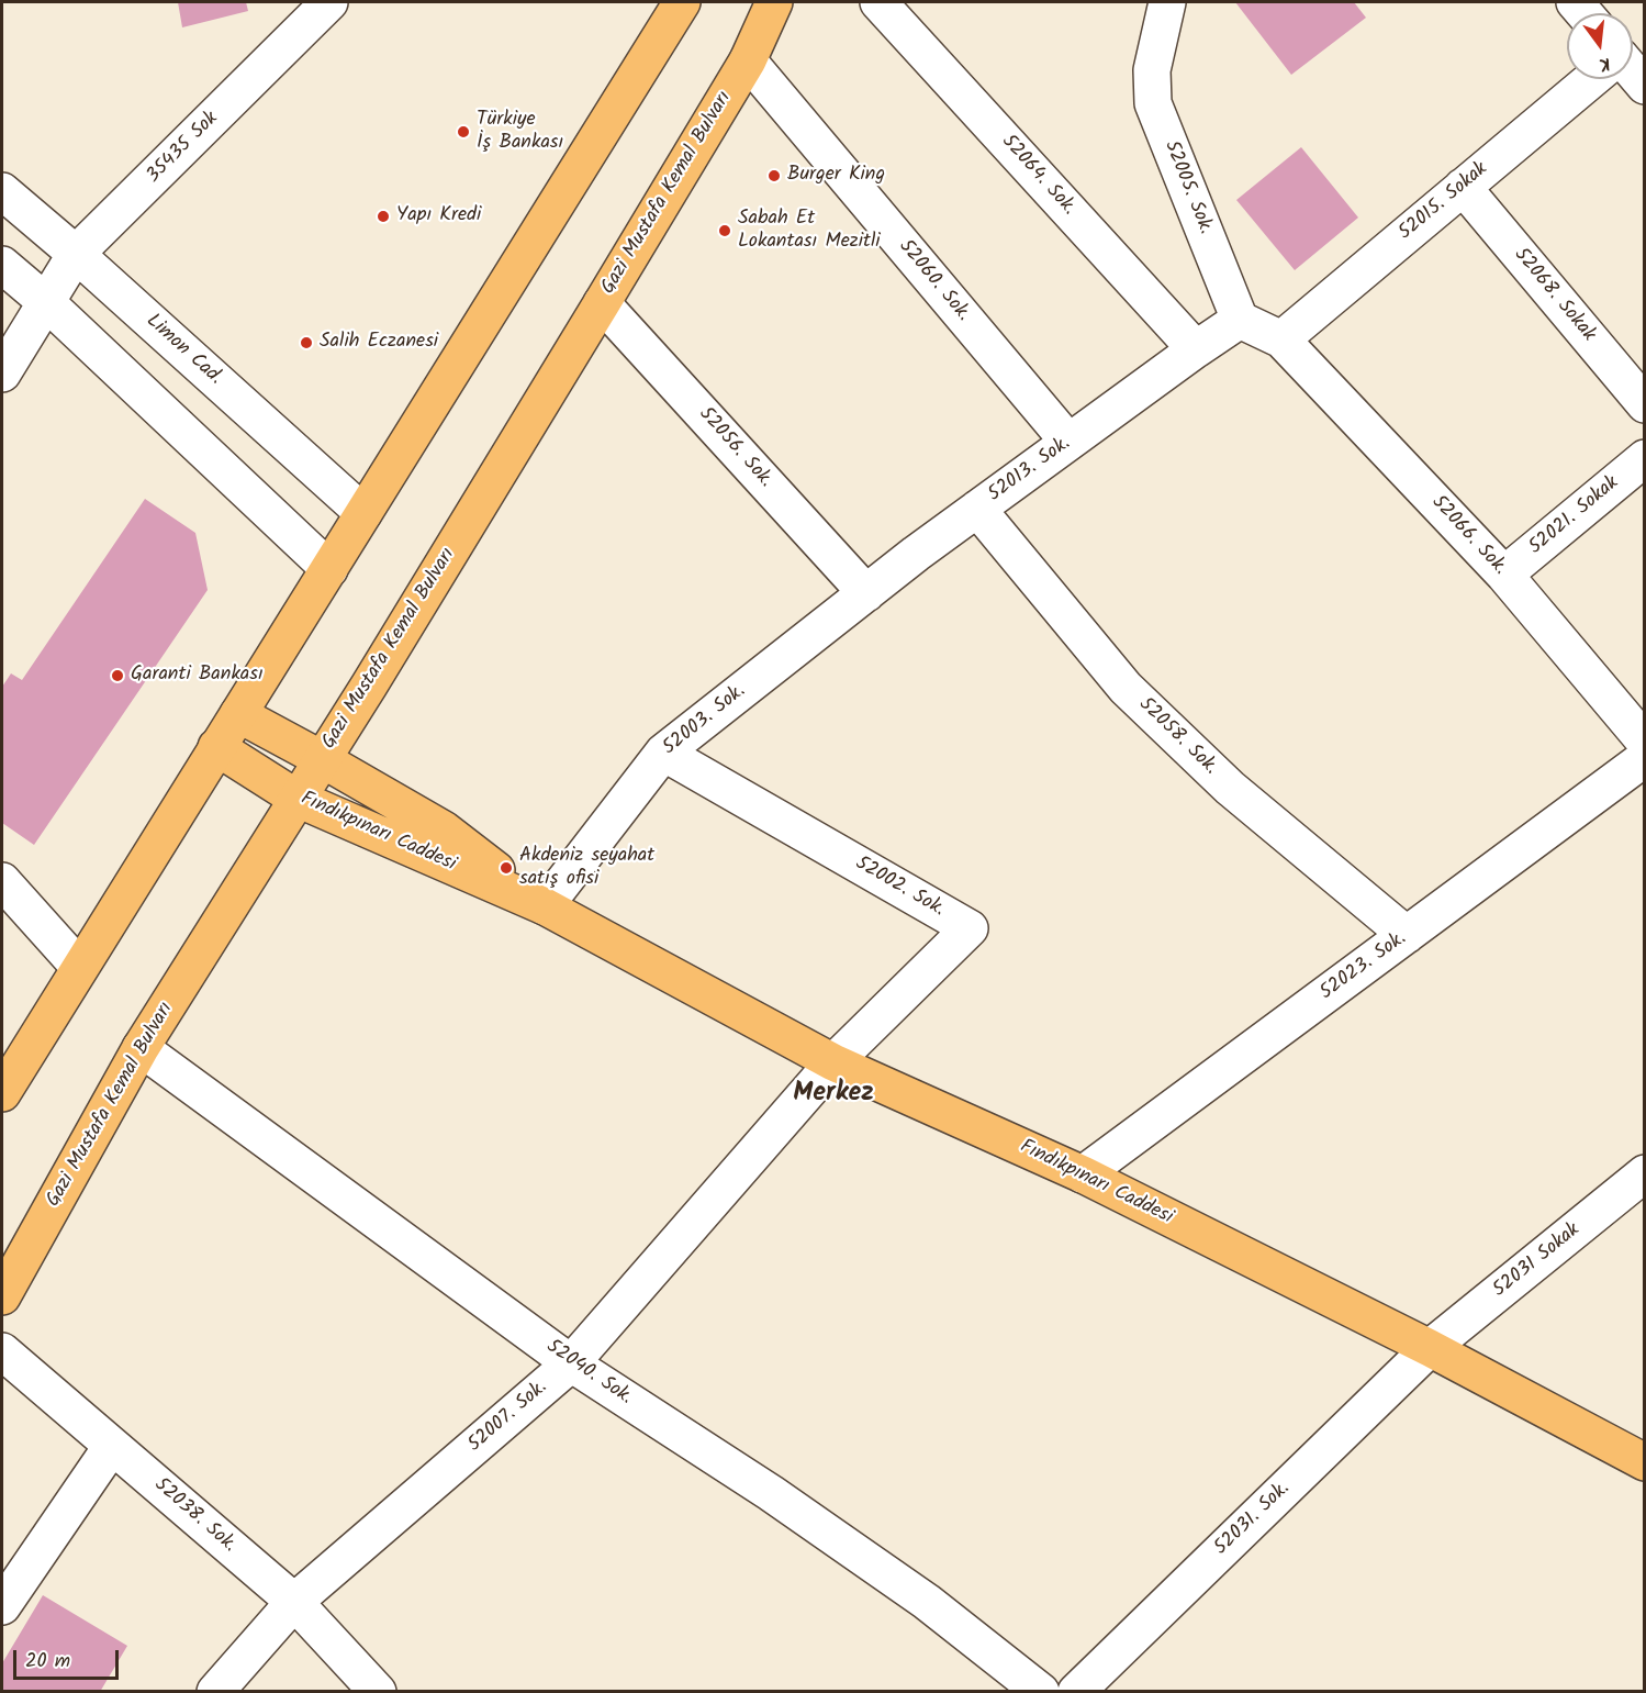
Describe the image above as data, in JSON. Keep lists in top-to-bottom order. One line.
{"streets":{"main road":["Gazi Mustafa Kemal Bulvarı","Fındıkpınarı Caddesi"],"street":["35435 Sok","52064. Sok.","52005. Sok.","52015. Sokak","52060. Sok.","52068. Sokak","Limon Cad.","52056. Sok.","52013. Sok.","52021. Sokak","52066. Sok.","52003. Sok.","52058. Sok.","52002. Sok.","52023. Sok.","52031 Sokak","52040. Sok.","52007. Sok.","52038. Sok.","52031. Sok."]},"crossings":[["35435 Sok","Limon Cad."],["52064. Sok.","52013. Sok."],["Gazi Mustafa Kemal Bulvarı","52060. Sok."],["Gazi Mustafa Kemal Bulvarı","52056. Sok."],["Gazi Mustafa Kemal Bulvarı","Fındıkpınarı Caddesi"],["Gazi Mustafa Kemal Bulvarı","52040. Sok."],["52015. Sokak","52068. Sokak"],["52015. Sokak","52066. Sok."],["52060. Sok.","52013. Sok."],["52056. Sok.","52013. Sok."],["52056. Sok.","52003. Sok."],["52013. Sok.","52003. Sok."],["52013. Sok.","52058. Sok."],["52021. Sokak","52066. Sok."],["52003. Sok.","Fındıkpınarı Caddesi"],["52003. Sok.","52002. Sok."],["52058. Sok.","52023. Sok."],["Fındıkpınarı Caddesi","52002. Sok."],["Fındıkpınarı Caddesi","52023. Sok."],["Fındıkpınarı Caddesi","52031 Sokak"],["Fındıkpınarı Caddesi","52007. Sok."],["Fındıkpınarı Caddesi","52031. Sok."],["52002. Sok.","52007. Sok."],["52031 Sokak","52031. Sok."],["52040. Sok.","52007. Sok."],["52007. Sok.","52038. Sok."]],"districts":["Merkez"],"places":["Türkiye İş Bankası","Burger King","Yapı Kredi","Sabah Et Lokantası Mezitli","Salih Eczanesi","Garanti Bankası","Akdeniz seyahat satış ofisi"],"scale_bar":"20 m","north":"bottom"}
